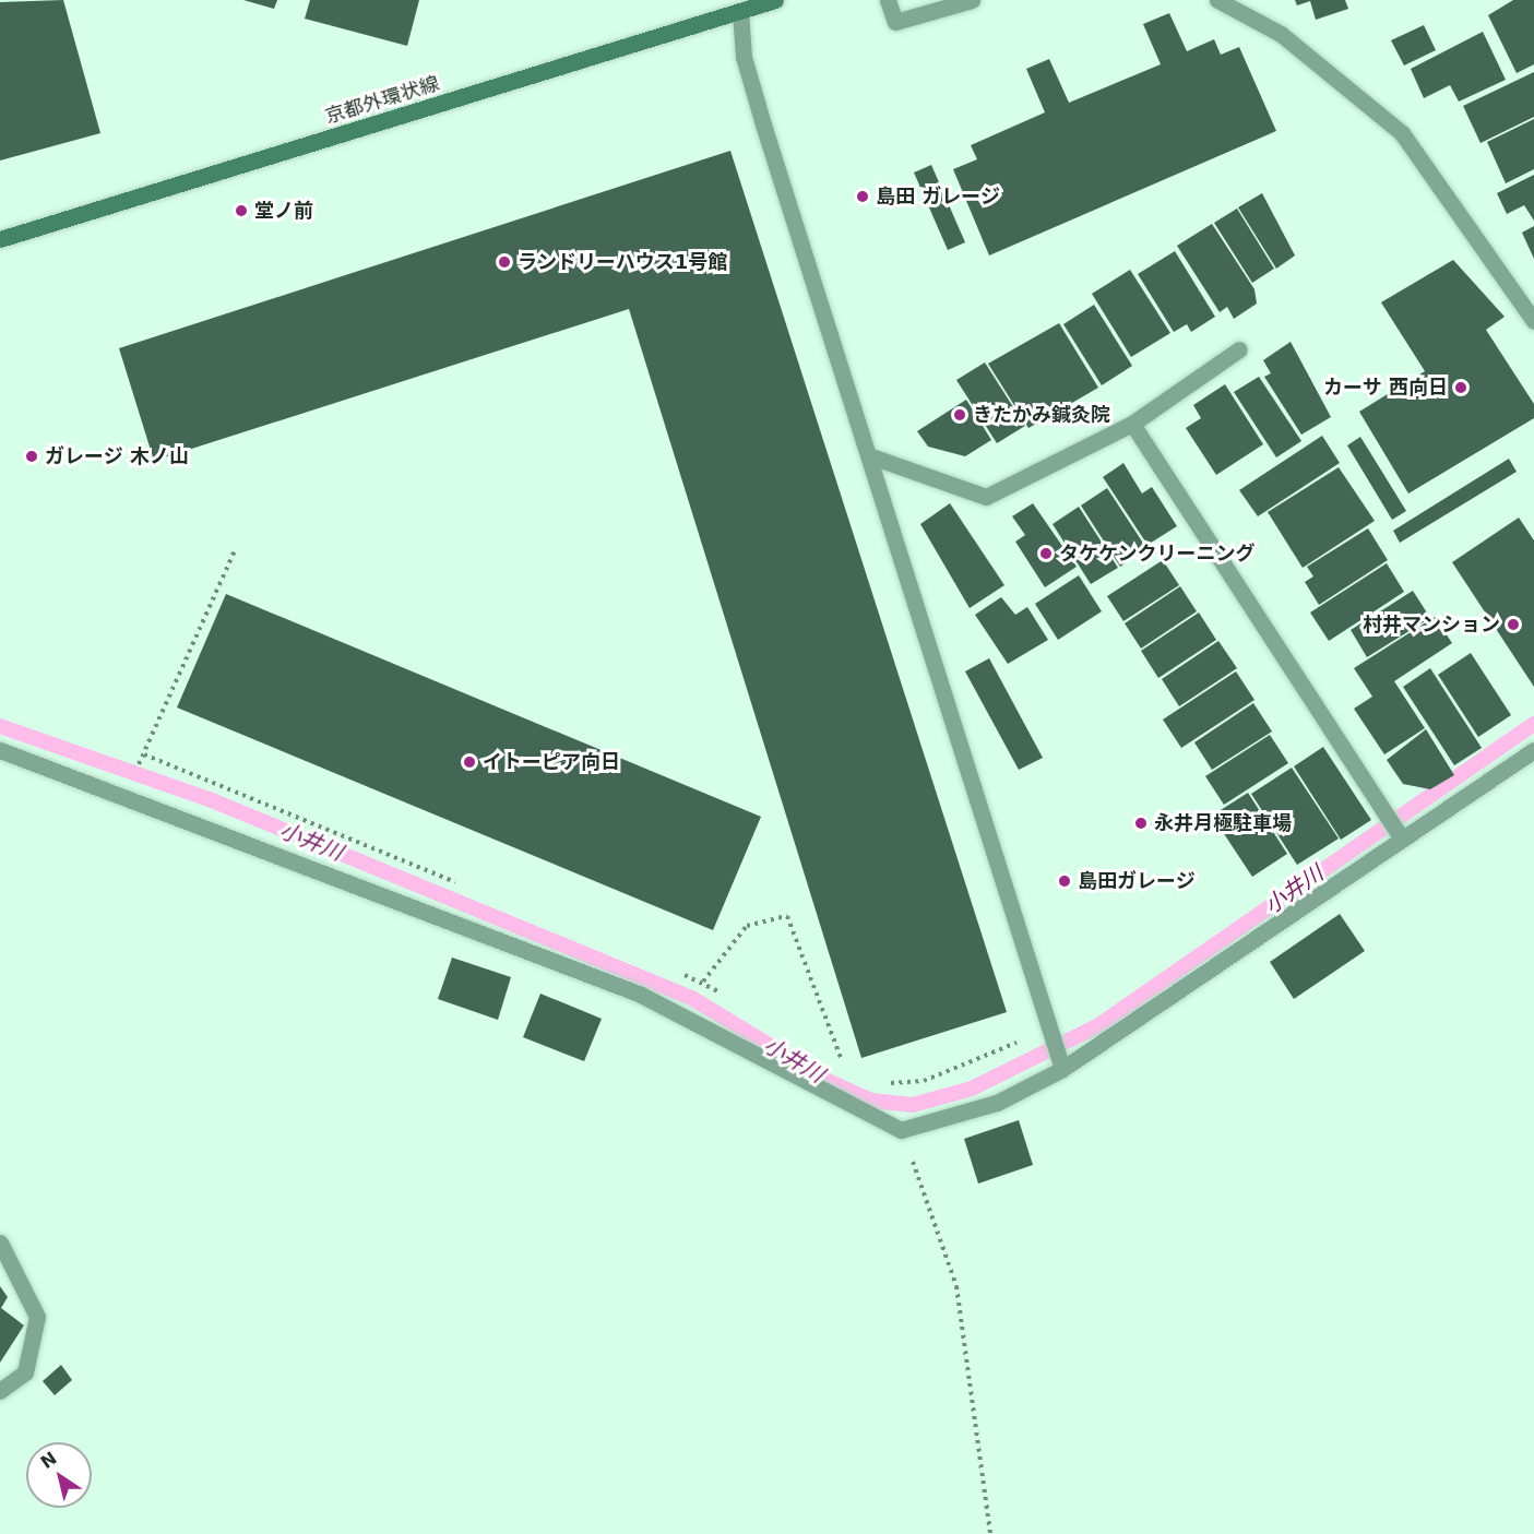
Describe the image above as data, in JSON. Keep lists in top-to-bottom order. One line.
{"streets":{"main road":["京都外環状線"]},"water":["小井川"],"places":["島田 ガレージ","堂ノ前","ランドリーハウス1号館","カーサ 西向日","きたかみ鍼灸院","ガレージ 木ノ山","タケケンクリーニング","村井マンション","イトーピア向日","永井月極駐車場","島田ガレージ"],"north":"top left"}
